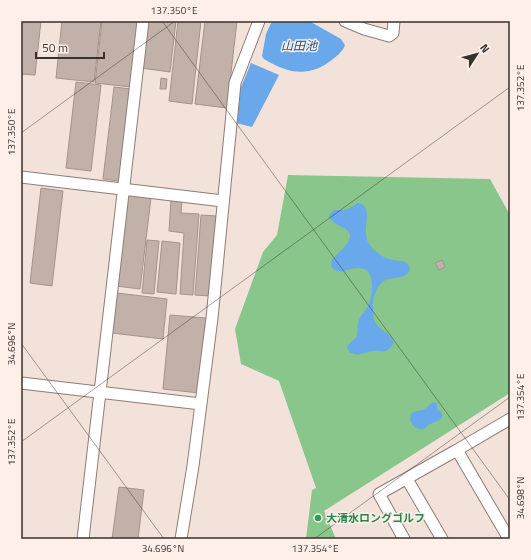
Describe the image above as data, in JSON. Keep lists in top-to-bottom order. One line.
{"water":["山田池"],"places":["大清水ロングゴルフ"],"scale_bar":"50 m","north":"top right","coordinates":["137.350°E","137.352°E","34.696°N","137.354°E","34.698°N"]}
